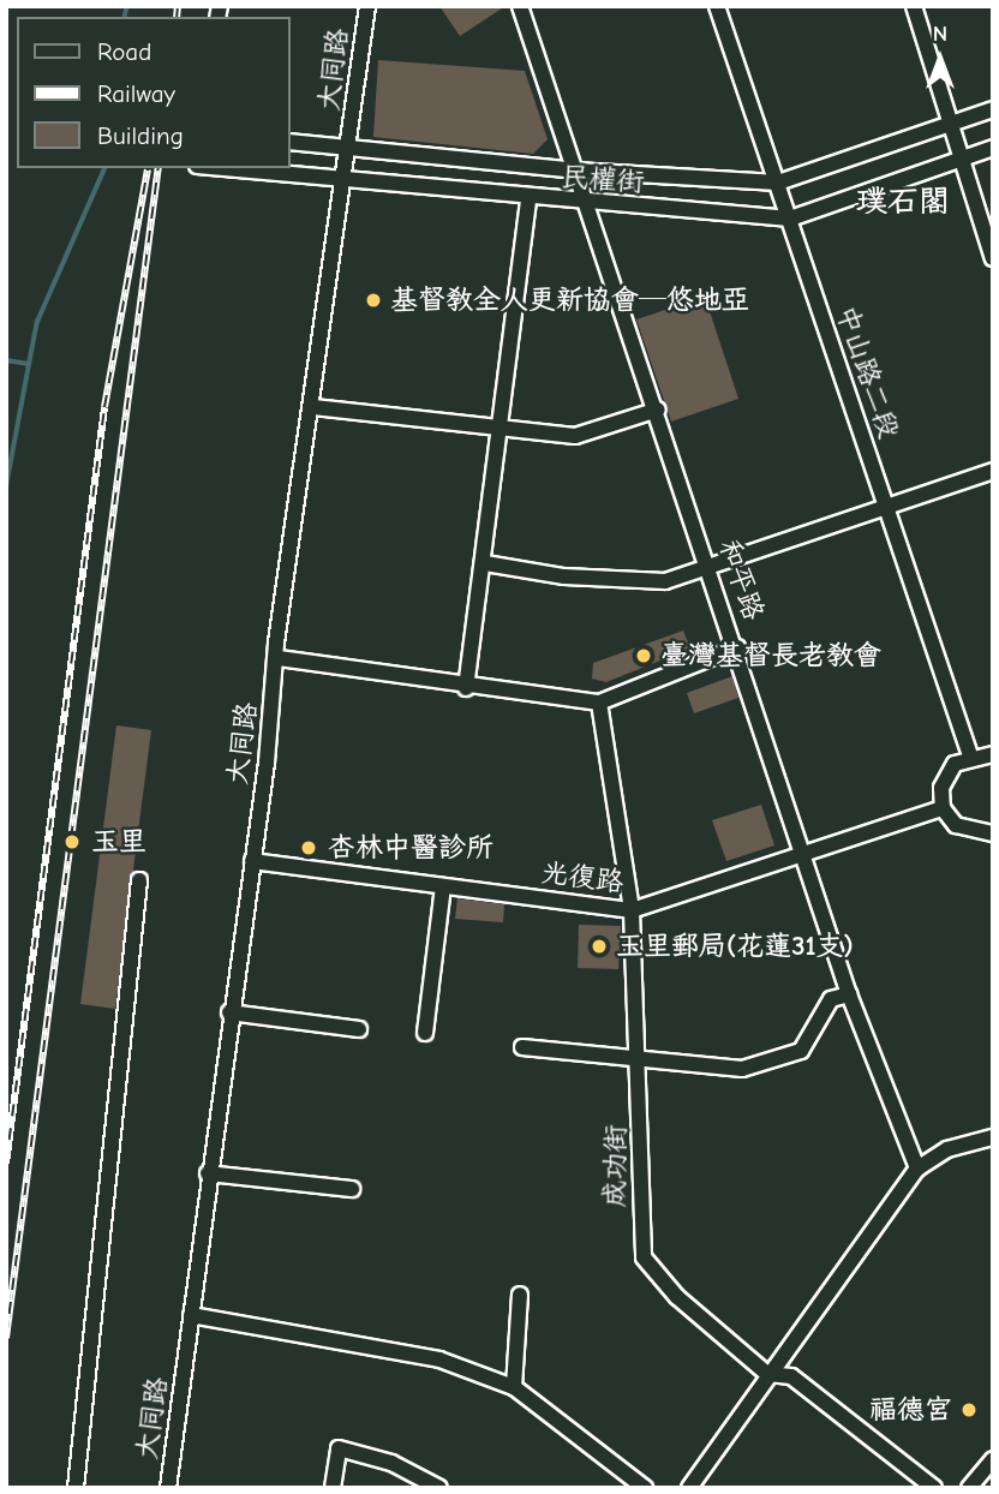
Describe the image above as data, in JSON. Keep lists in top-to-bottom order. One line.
{"streets":{"street":["大同路","民權街","中山路二段","和平路","光復路","成功街"]},"crossings":[["大同路","民權街"],["大同路","光復路"],["民權街","中山路二段"],["民權街","和平路"],["和平路","光復路"],["光復路","成功街"]],"districts":["璞石閣"],"places":["基督教全人更新協會─悠地亞","臺灣基督長老教會","玉里","杏林中醫診所","玉里郵局(花蓮31支)","福德宮"],"legend":["Road","Railway","Building"],"north":"top"}
